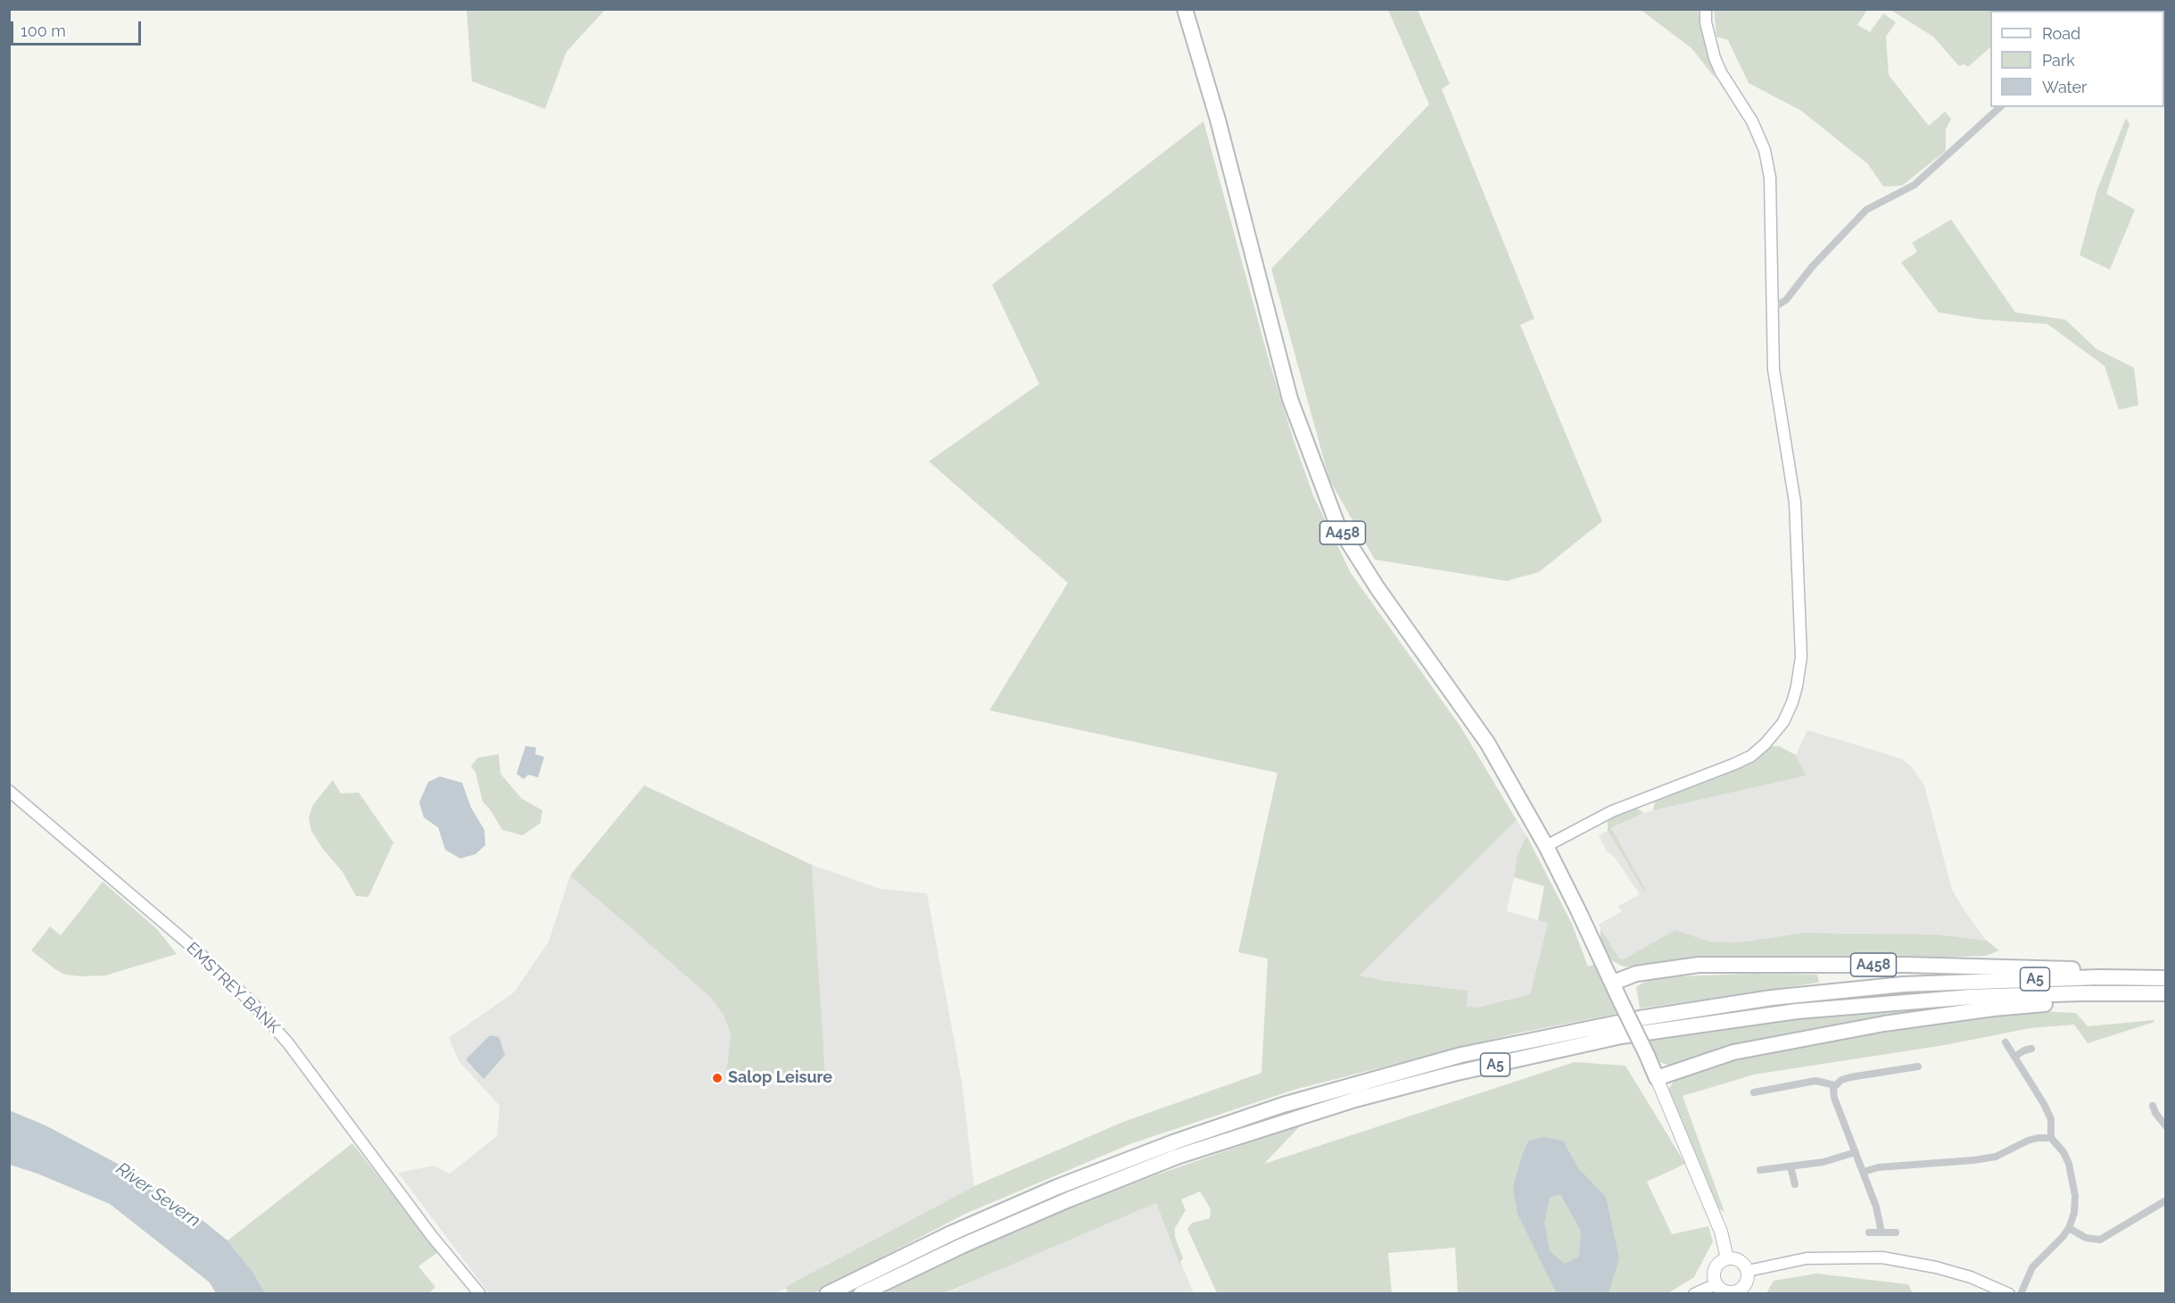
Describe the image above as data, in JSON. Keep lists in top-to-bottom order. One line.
{"streets":{"highway":["A458","A5"],"street":["EMSTREY BANK"]},"crossings":[["A458","A5"]],"water":["River Severn"],"places":["Salop Leisure"],"legend":["Road","Park","Water"],"scale_bar":"100 m"}
